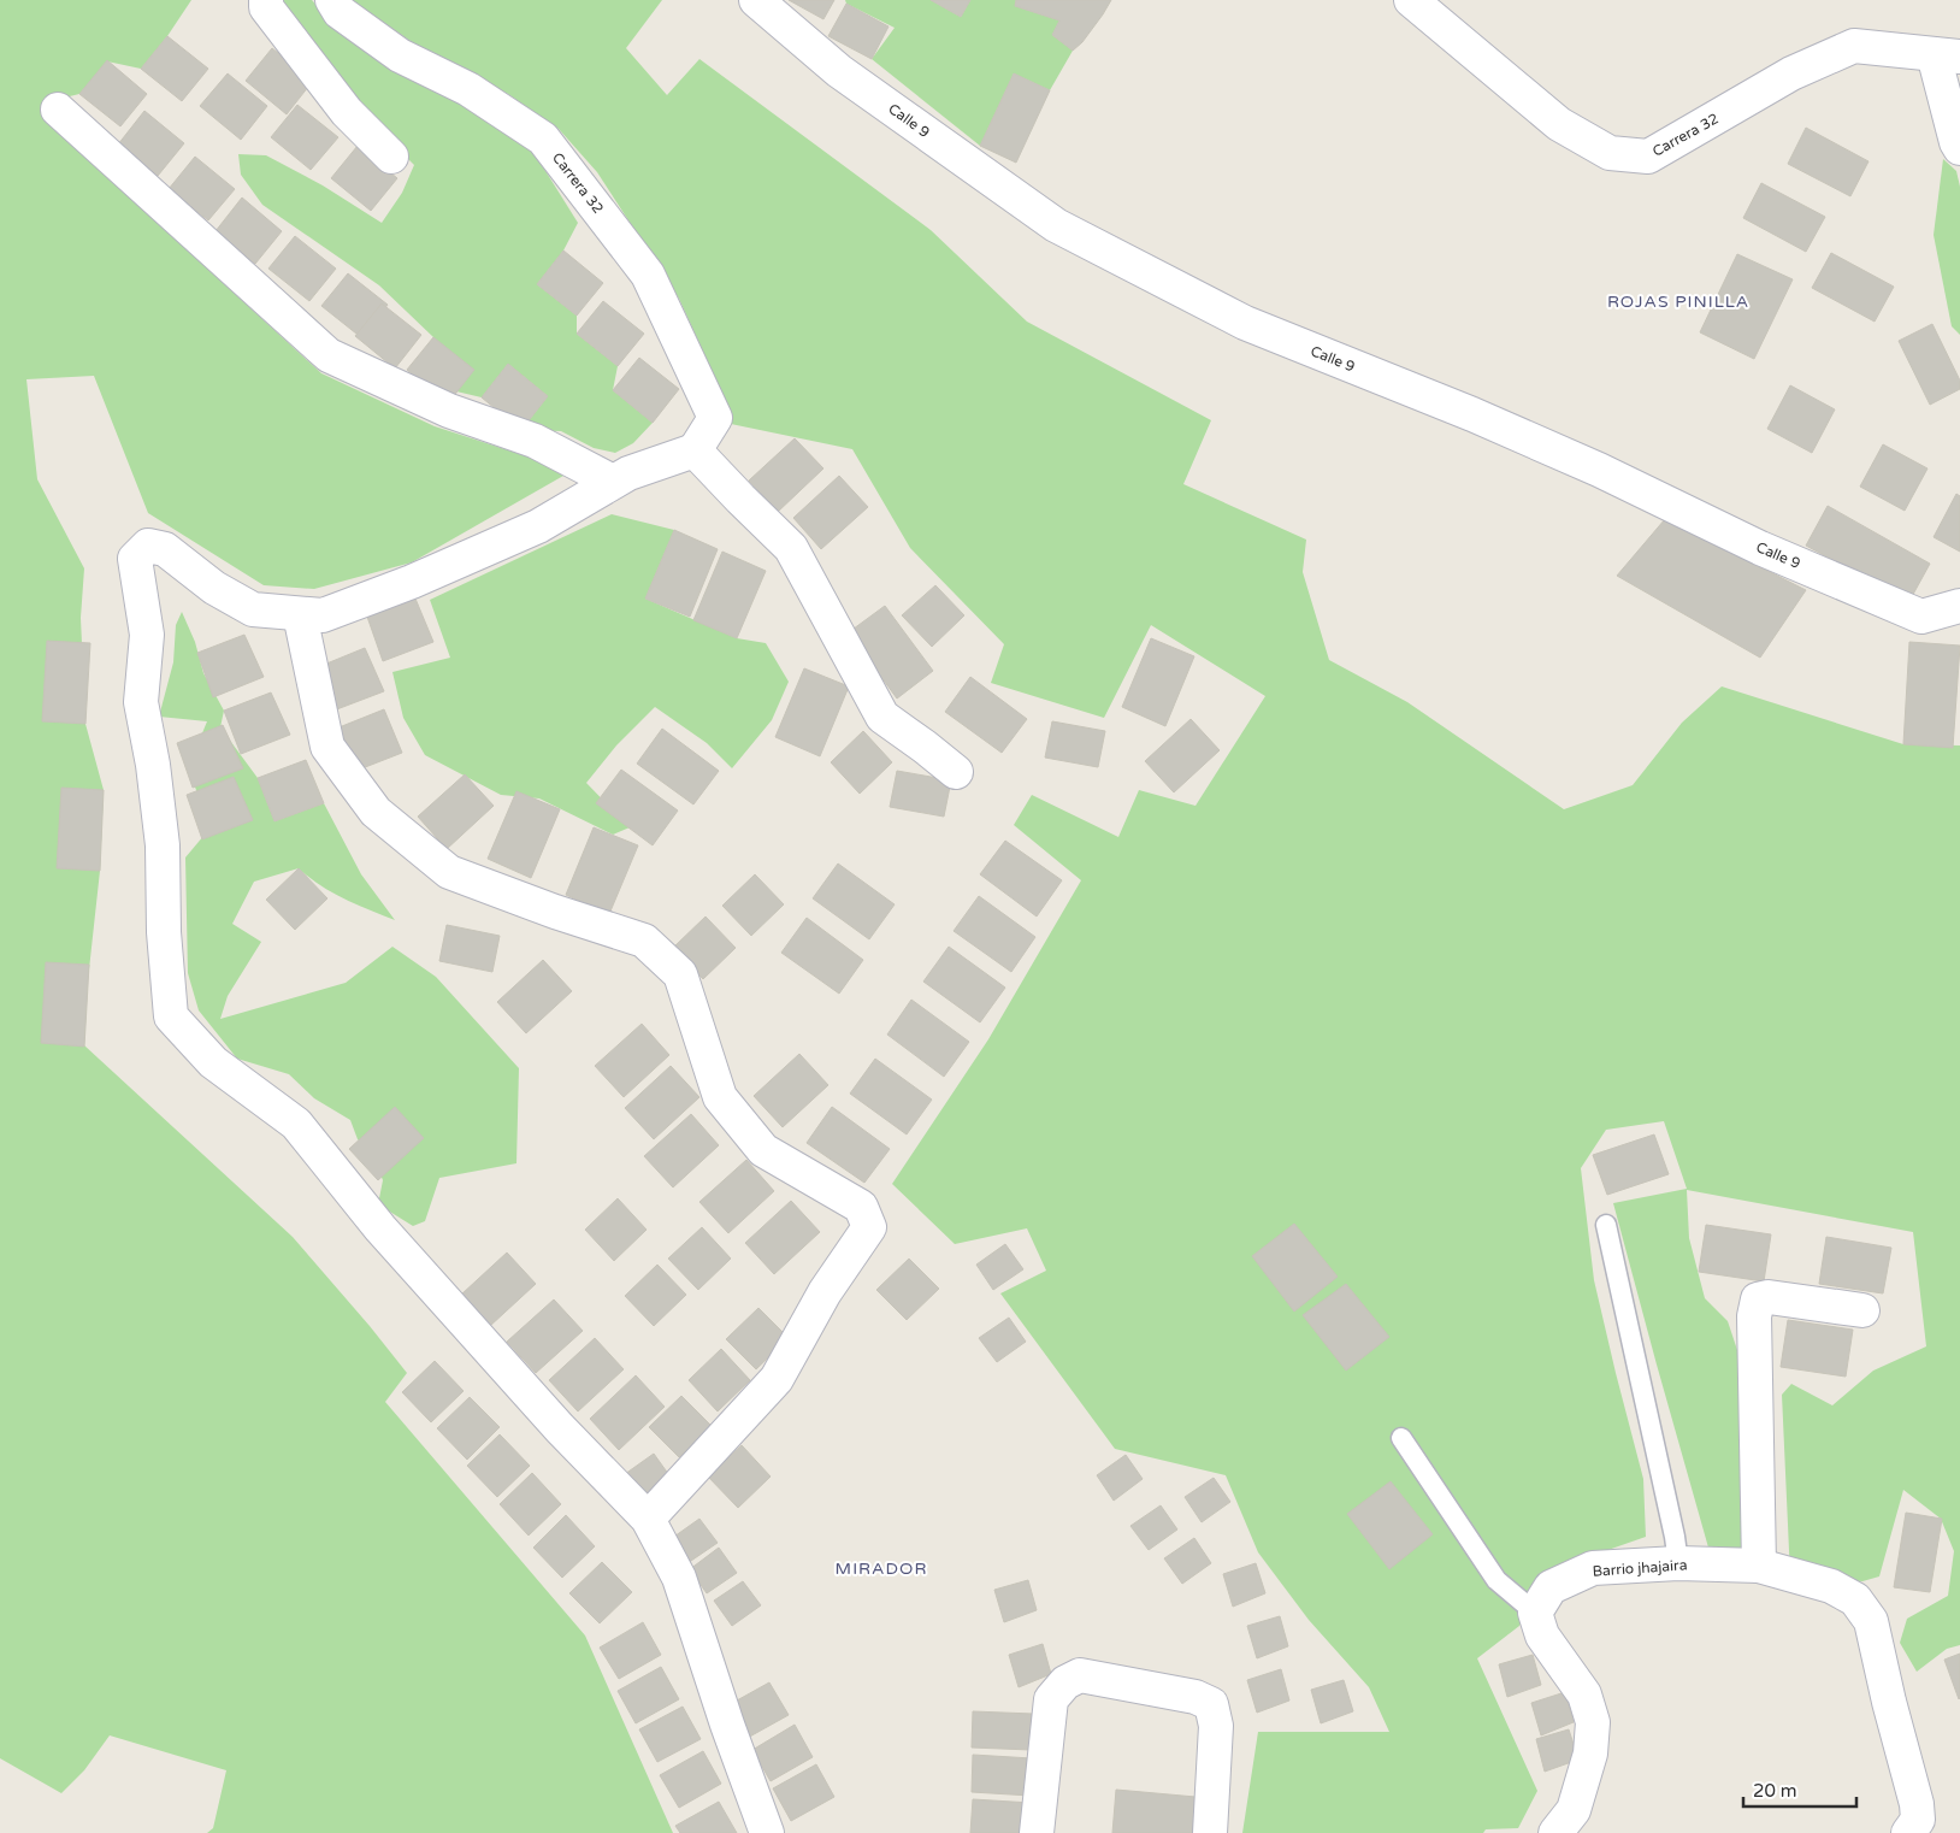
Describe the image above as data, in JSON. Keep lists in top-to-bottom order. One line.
{"streets":{"street":["Calle 9","Carrera 32","Barrio jhajaira"]},"districts":["ROJAS PINILLA","MIRADOR"],"scale_bar":"20 m"}
